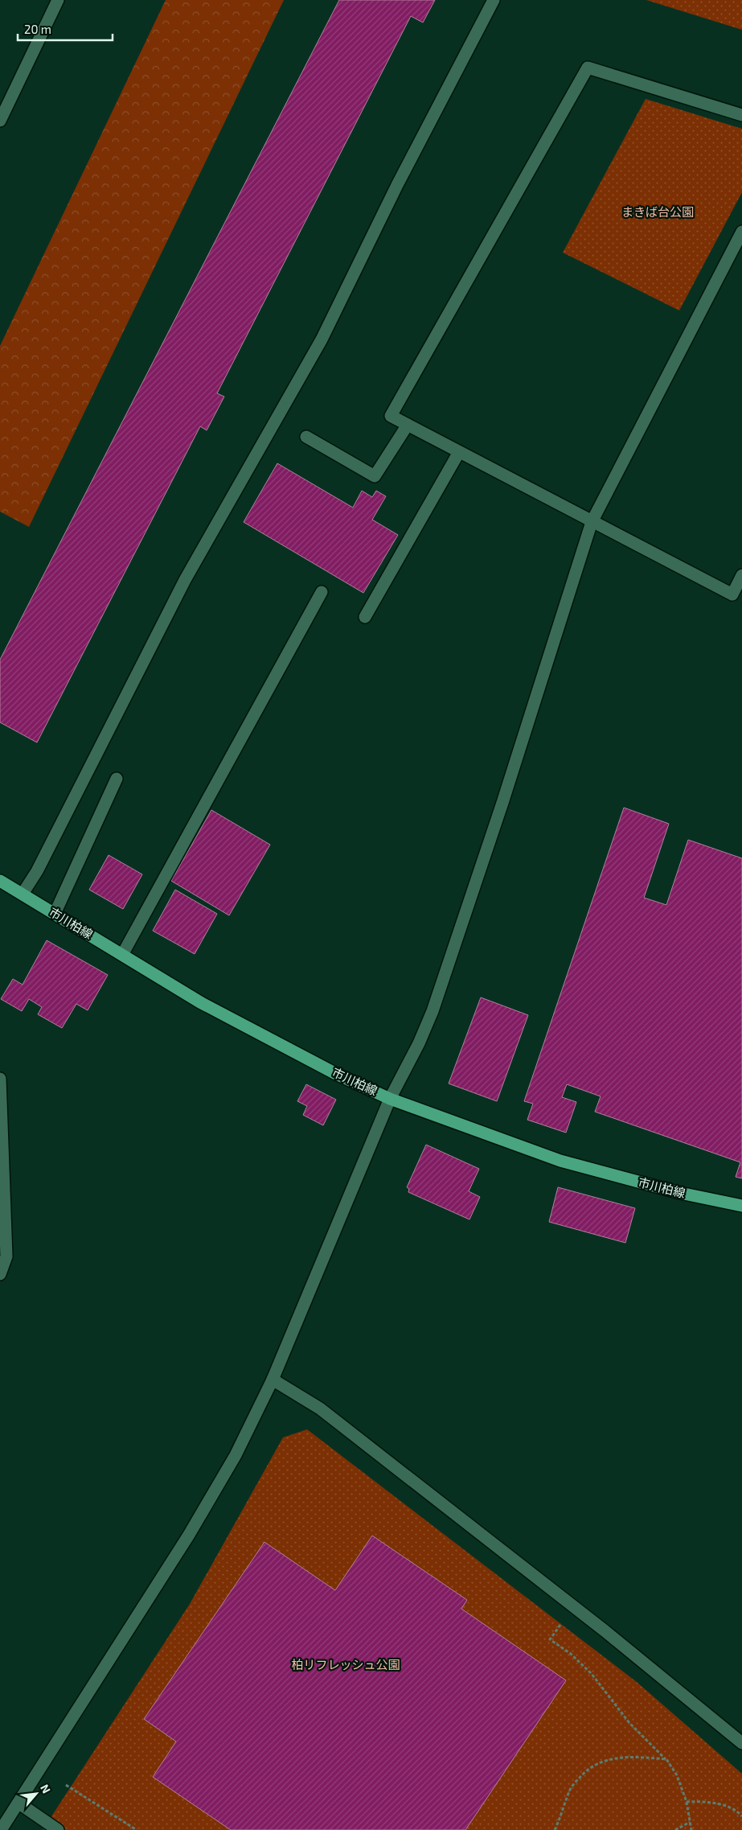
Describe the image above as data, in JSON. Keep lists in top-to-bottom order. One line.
{"streets":{"main road":["市川柏線"]},"parks":["まきば台公園","柏リフレッシュ公園"],"scale_bar":"20 m","north":"top right"}
